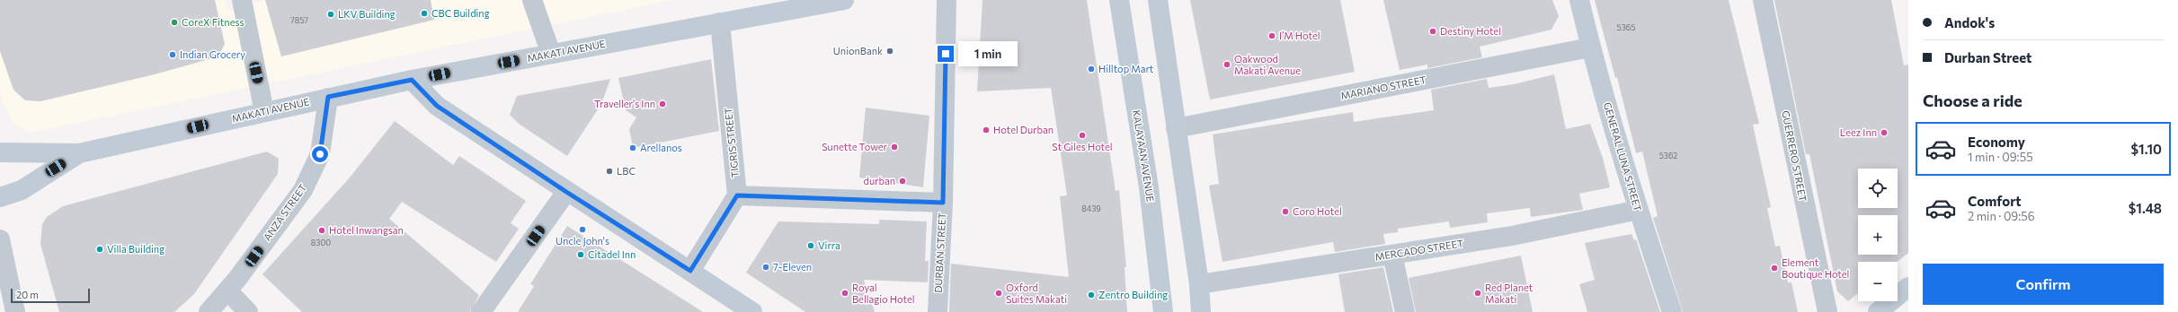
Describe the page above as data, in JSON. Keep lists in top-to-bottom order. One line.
{"streets":{"main road":["MAKATI AVENUE","KALAYAAN AVENUE","GENERAL LUNA STREET"],"street":["MARIANO STREET","TIGRIS STREET","GUERRERO STREET","ANZA STREET","MERCADO STREET","DURBAN STREET"]},"crossings":[["MAKATI AVENUE","TIGRIS STREET"],["MAKATI AVENUE","ANZA STREET"],["MARIANO STREET","GENERAL LUNA STREET"],["GENERAL LUNA STREET","MERCADO STREET"]],"places":["CBC Building","LKV Building","CoreX Fitness","Destiny Hotel","I’M Hotel","UnionBank","Indian Grocery","Oakwood Makati Avenue","Hilltop Mart","Traveller's Inn","Hotel Durban","Leez Inn","St Giles Hotel","Sunette Tower","Arellanos","LBC","durban","Coro Hotel","Uncle John's","Hotel Inwangsan","Virra","Villa Building","Citadel Inn","7-Eleven","Element Boutique Hotel","Royal Bellagio Hotel","Oxford Suites Makati","Red Planet Makati","Zentro Building"],"house_numbers":["7857","5365","5362","8439","8300"],"scale_bar":"20 m","page":{"banner":["Andok's","Durban Street"],"bubble":"1 min","heading":"Choose a ride","list":[{"name":"Economy","note":"1 min · 09:55","value":"$1.10"},{"name":"Comfort","note":"2 min · 09:56","value":"$1.48"}],"map_buttons":["+","−"],"buttons":"Confirm","scale":"20 m"}}
